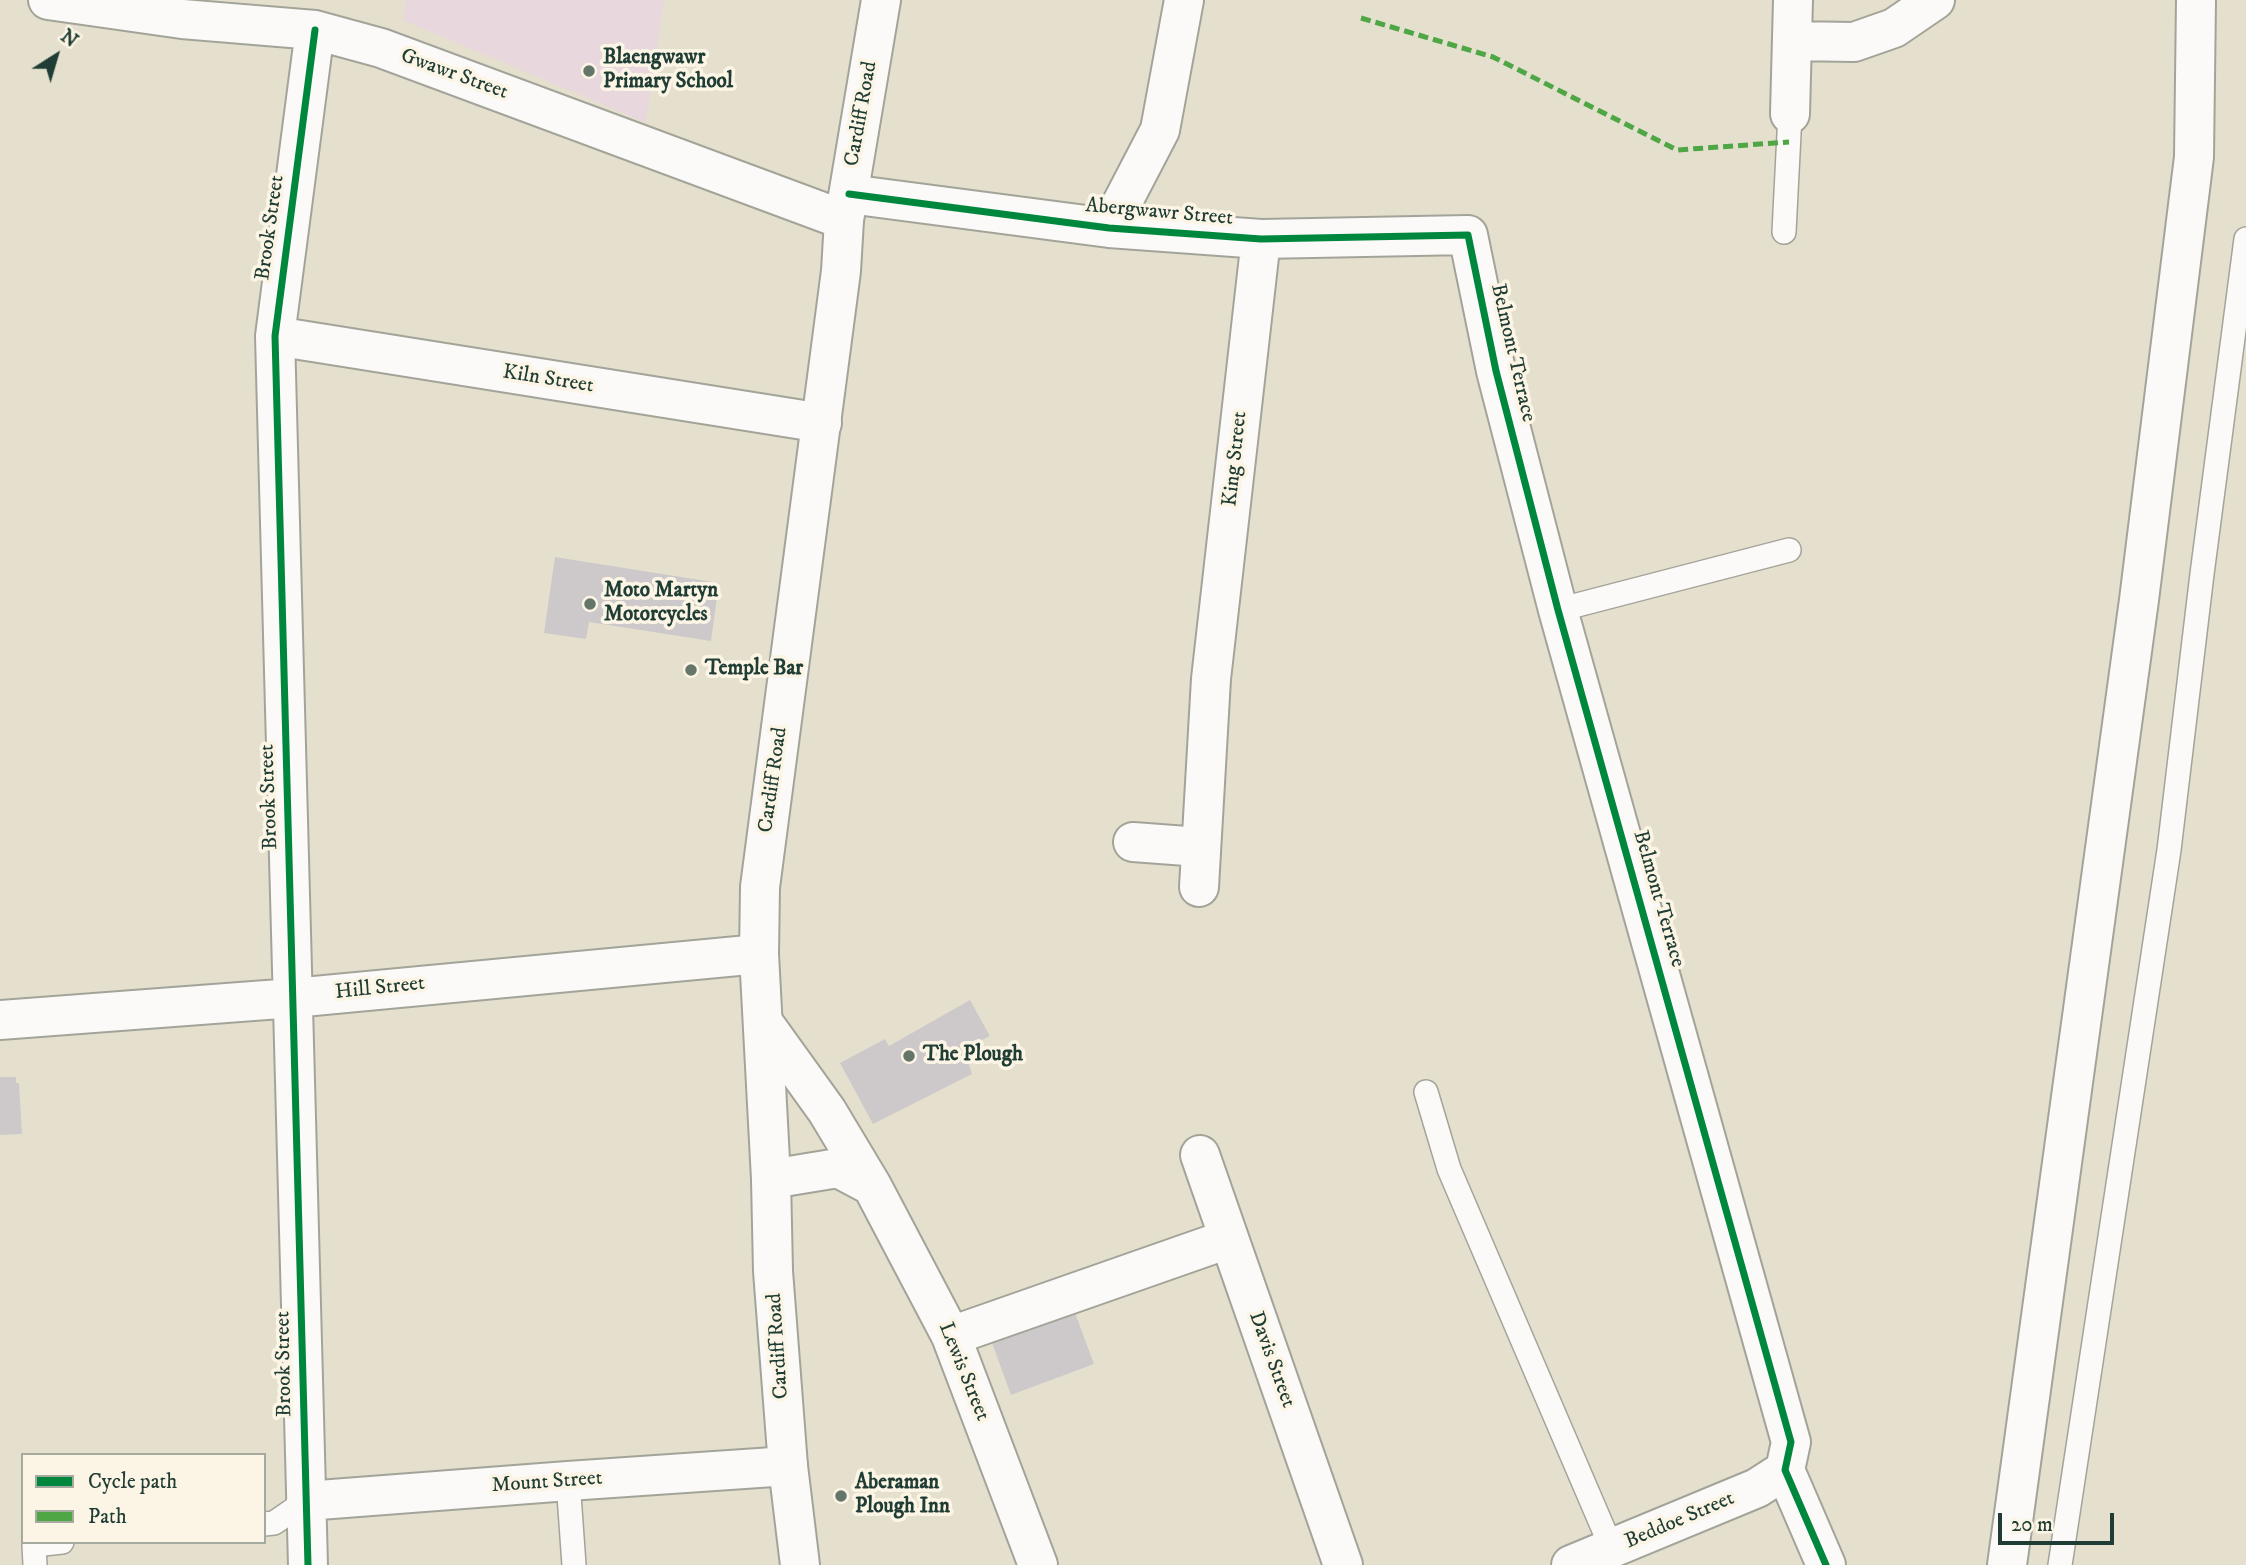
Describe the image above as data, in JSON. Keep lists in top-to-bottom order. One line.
{"streets":{"street":["Gwawr Street","Cardiff Road","Abergwawr Street","Brook Street","Belmont Terrace","Kiln Street","King Street","Hill Street","Davis Street","Lewis Street","Mount Street","Beddoe Street"]},"crossings":[["Gwawr Street","Cardiff Road"],["Gwawr Street","Abergwawr Street"],["Gwawr Street","Brook Street"],["Cardiff Road","Abergwawr Street"],["Cardiff Road","Kiln Street"],["Cardiff Road","Hill Street"],["Cardiff Road","Lewis Street"],["Cardiff Road","Mount Street"],["Abergwawr Street","Belmont Terrace"],["Abergwawr Street","King Street"],["Brook Street","Kiln Street"],["Brook Street","Hill Street"],["Brook Street","Mount Street"],["Belmont Terrace","Beddoe Street"]],"places":["Blaengwawr Primary School","Moto Martyn Motorcycles","Temple Bar","The Plough","Aberaman Plough Inn"],"legend":["Cycle path","Path"],"scale_bar":"20 m","north":"top right"}
